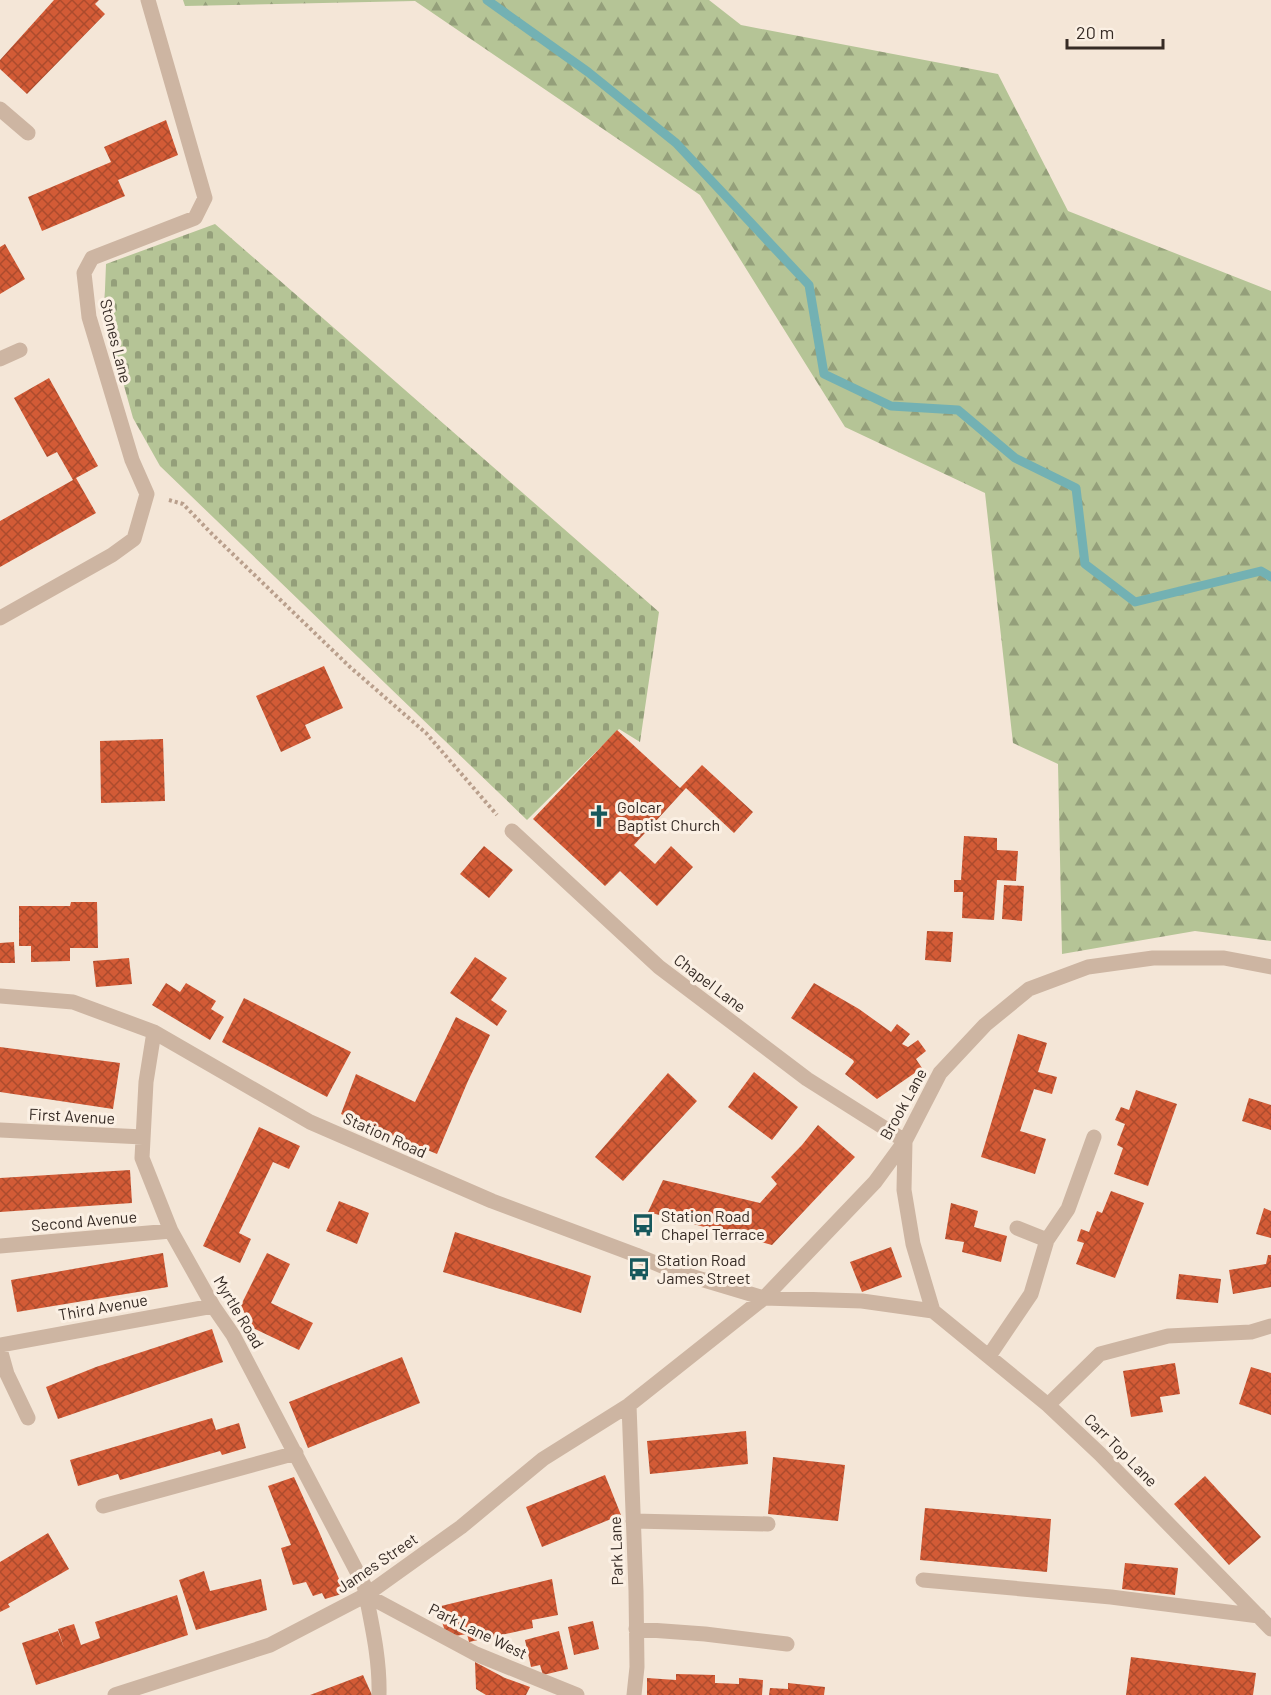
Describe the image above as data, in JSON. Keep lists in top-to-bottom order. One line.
{"streets":{"street":["Stones Lane","Chapel Lane","Brook Lane","First Avenue","Station Road","Second Avenue","Third Avenue","Myrtle Road","Carr Top Lane","Park Lane","James Street","Park Lane West"]},"crossings":[["Chapel Lane","Brook Lane"],["Brook Lane","Station Road"],["Brook Lane","Park Lane"],["Brook Lane","James Street"],["First Avenue","Myrtle Road"],["Station Road","Myrtle Road"],["Second Avenue","Myrtle Road"],["Third Avenue","Myrtle Road"],["Myrtle Road","James Street"],["Myrtle Road","Park Lane West"],["Park Lane","James Street"],["James Street","Park Lane West"]],"places":{"church":["Golcar Baptist Church"],"bus stop":["Station Road Chapel Terrace","Station Road James Street"]},"scale_bar":"20 m"}
